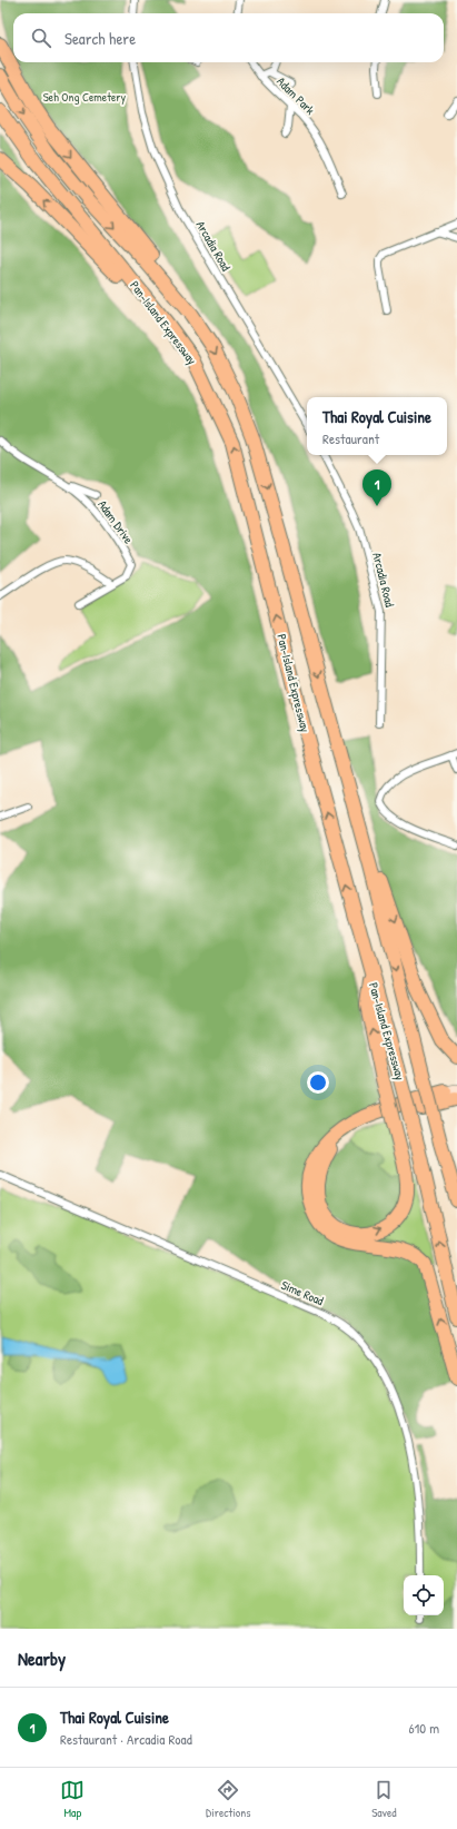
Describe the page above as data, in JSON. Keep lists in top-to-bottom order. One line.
{"streets":{"highway":["Pan-Island Expressway"],"street":["Adam Park","Arcadia Road","Adam Drive","Sime Road"]},"parks":["Seh Ong Cemetery"],"page":{"search":"Search here","popup":["Thai Royal Cuisine","Restaurant"],"pins":"1","heading":"Nearby","list":[{"mark":"1","name":"Thai Royal Cuisine","note":"Restaurant · Arcadia Road","value":"610 m"}],"nav":["Map","Directions","Saved"]}}
